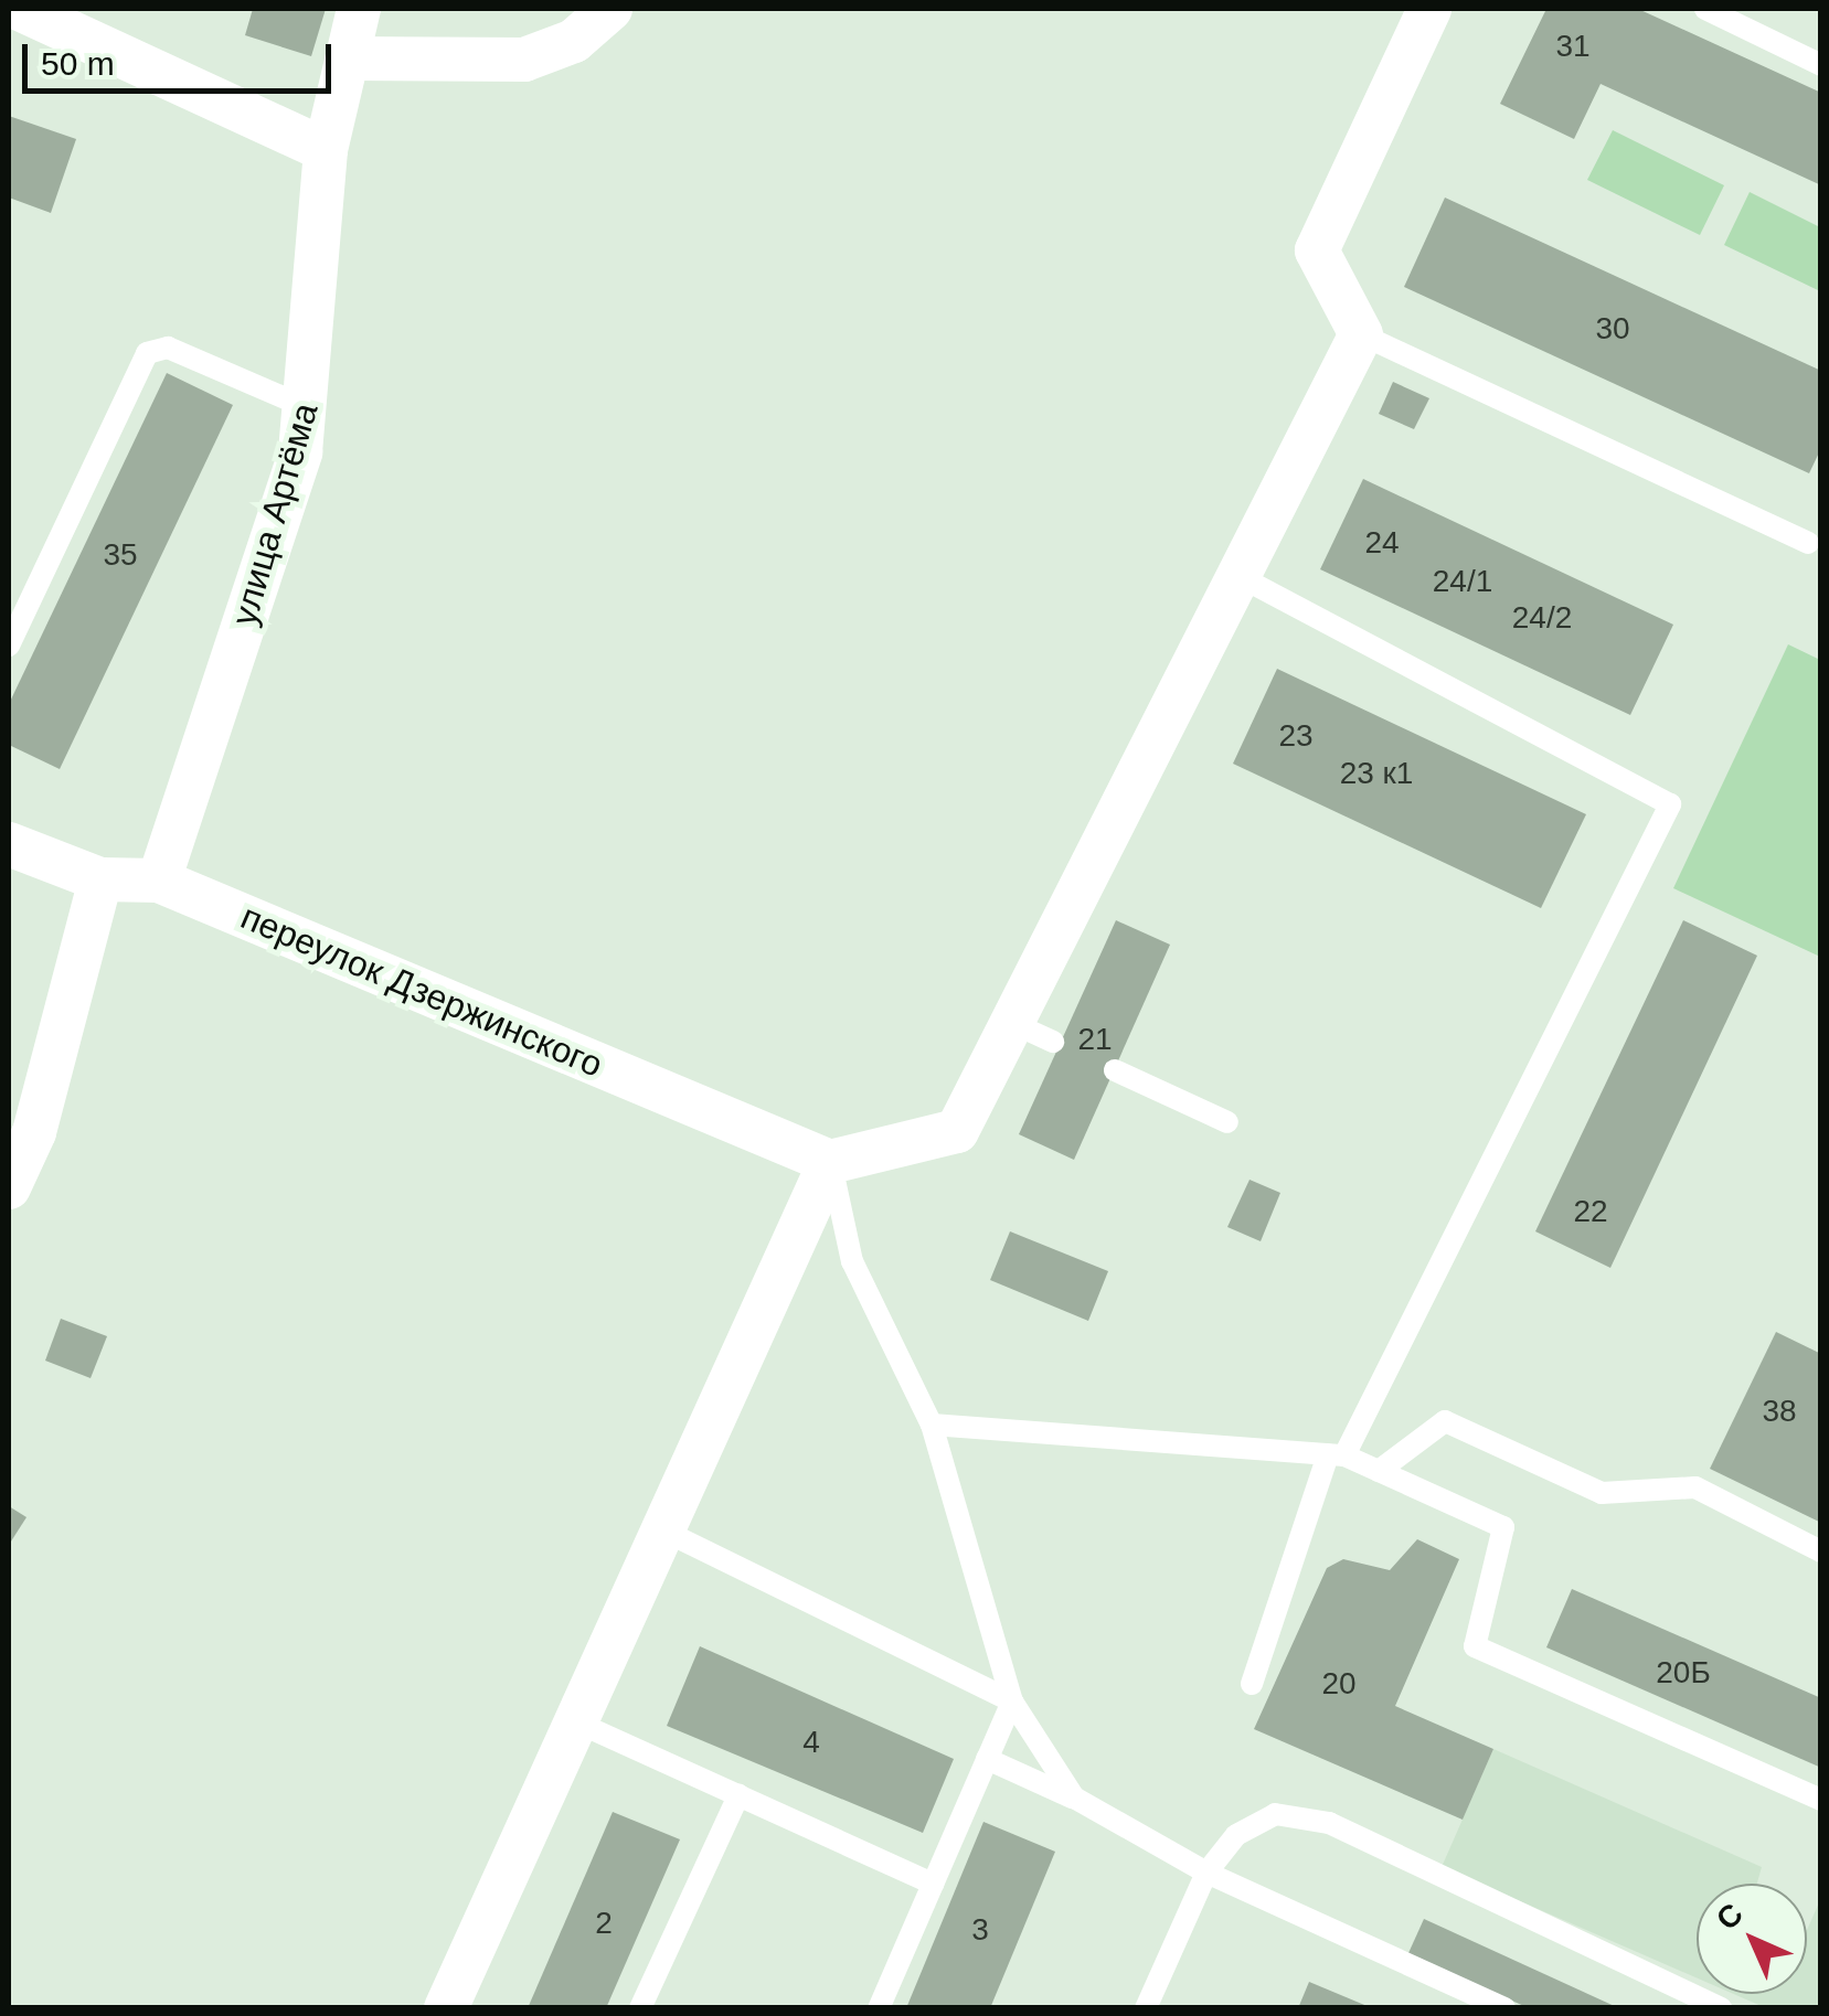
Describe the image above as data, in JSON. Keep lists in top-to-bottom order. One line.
{"streets":{"street":["улица Артёма","переулок Дзержинского"]},"crossings":[["улица Артёма","переулок Дзержинского"]],"house_numbers":["31","30","24","35","24/1","24/2","23","23 к1","21","22","38","20Б","20","4","2","3"],"scale_bar":"50 m","north":"top left"}
